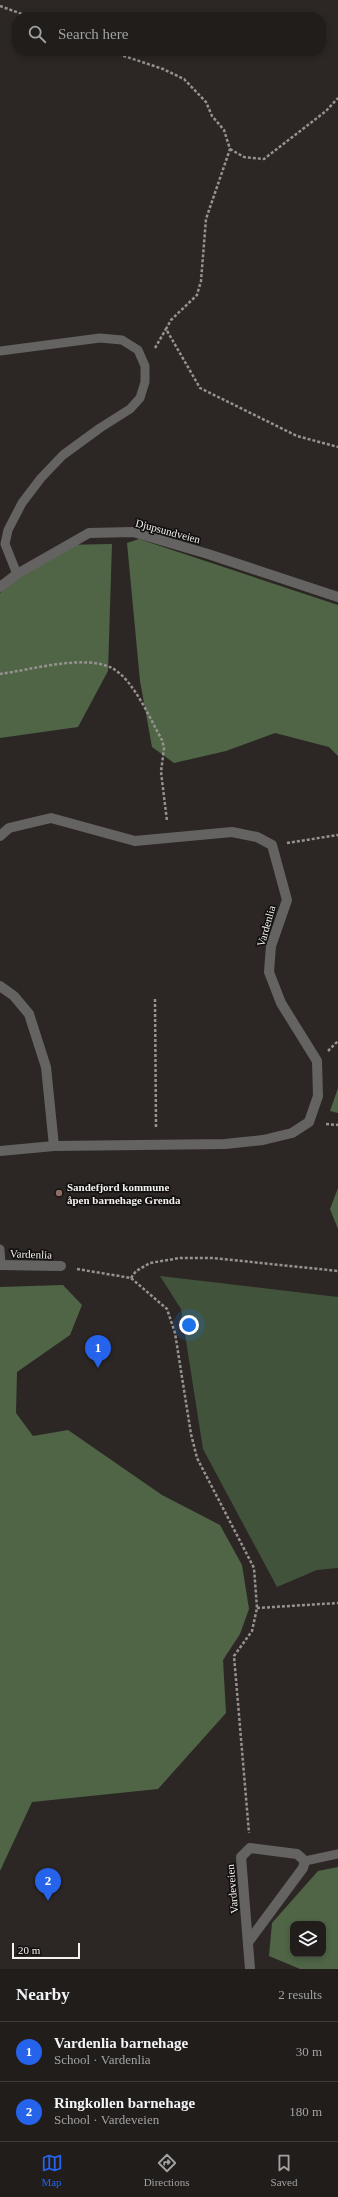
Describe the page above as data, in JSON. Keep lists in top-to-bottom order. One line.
{"streets":{"street":["Djupsundveien","Vardenlia","Vardeveien"]},"places":["Sandefjord kommune åpen barnehage Grenda"],"scale_bar":"20 m","page":{"search":"Search here","pins":["1","2"],"scale":"20 m","heading":["Nearby","2 results"],"list":[{"mark":"1","name":"Vardenlia barnehage","note":"School · Vardenlia","value":"30 m"},{"mark":"2","name":"Ringkollen barnehage","note":"School · Vardeveien","value":"180 m"}],"nav":["Map","Directions","Saved"]}}
